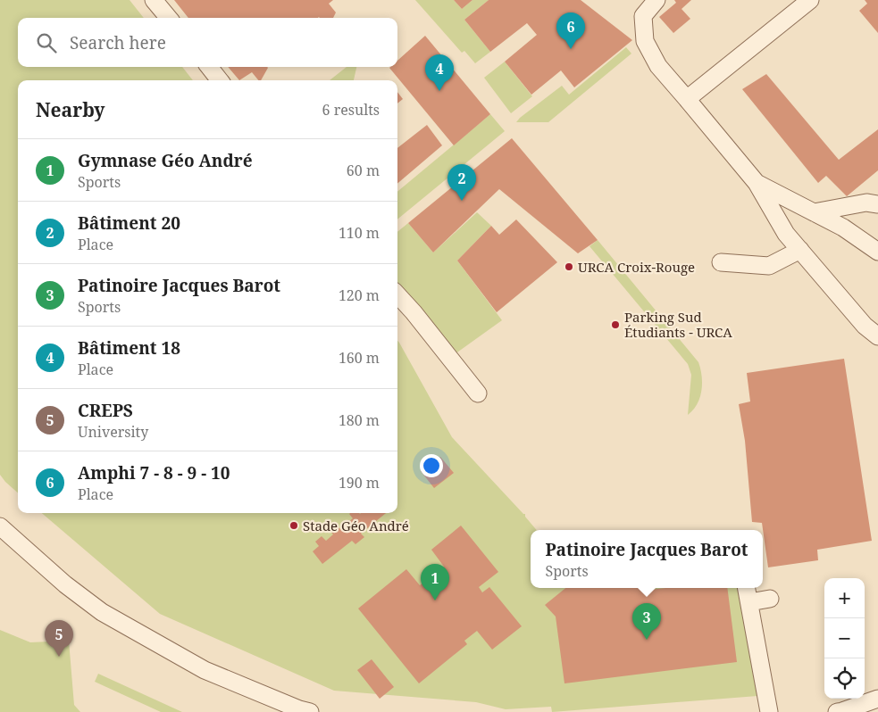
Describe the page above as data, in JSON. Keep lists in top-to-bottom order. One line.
{"places":["URCA Croix-Rouge","Parking Sud Étudiants - URCA","Stade Géo André"],"page":{"pins":["6","4","2","1","3","5"],"search":"Search here","heading":["Nearby","6 results"],"list":[{"mark":"1","name":"Gymnase Géo André","note":"Sports","value":"60 m"},{"mark":"2","name":"Bâtiment 20","note":"Place","value":"110 m"},{"mark":"3","name":"Patinoire Jacques Barot","note":"Sports","value":"120 m"},{"mark":"4","name":"Bâtiment 18","note":"Place","value":"160 m"},{"mark":"5","name":"CREPS","note":"University","value":"180 m"},{"mark":"6","name":"Amphi 7 - 8 - 9 - 10","note":"Place","value":"190 m"}],"popup":["Patinoire Jacques Barot","Sports"],"map_buttons":["+","−"]}}
